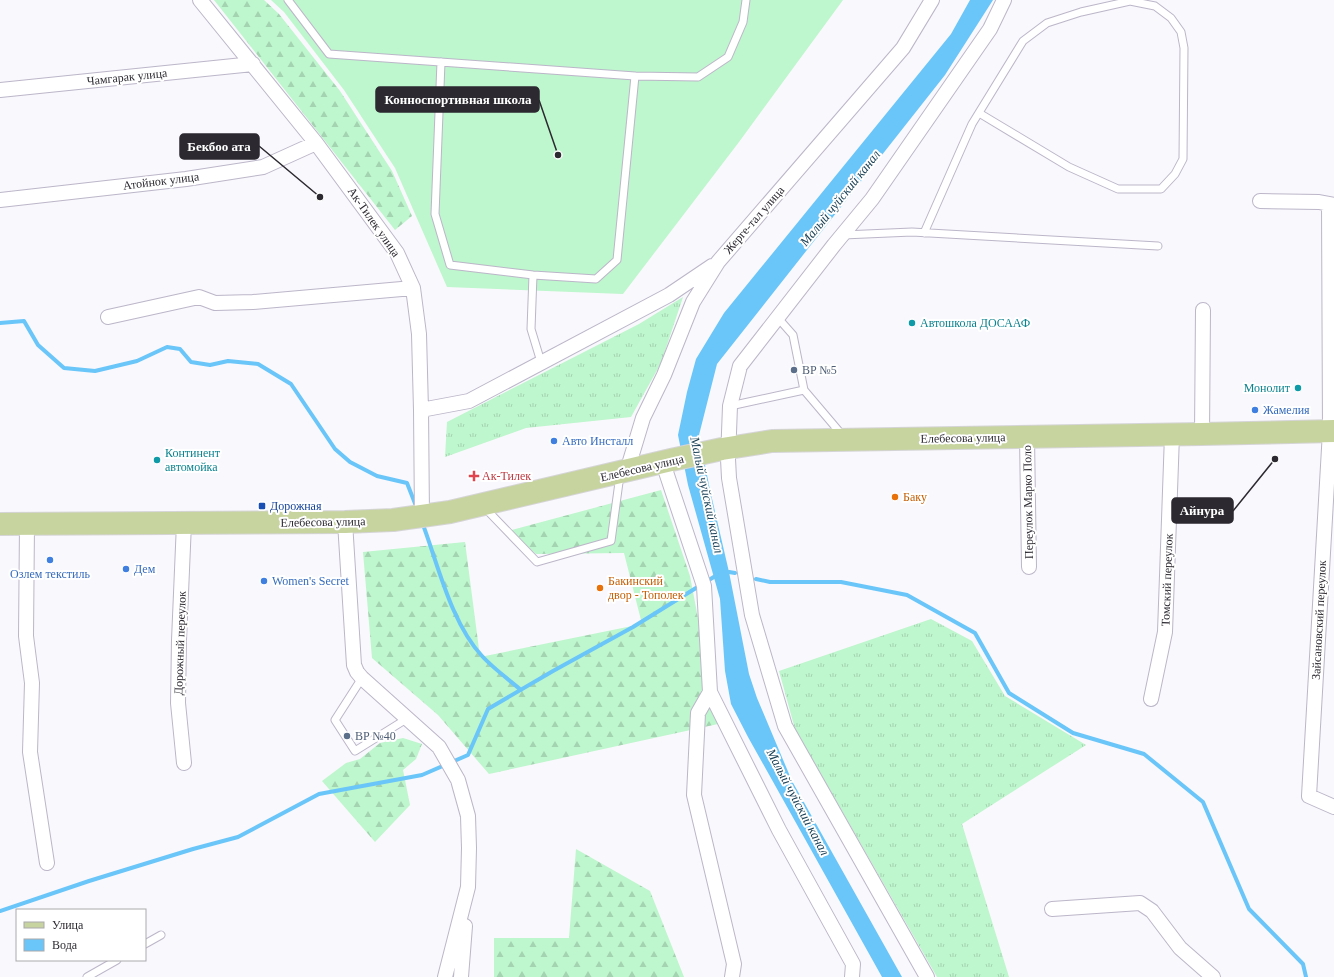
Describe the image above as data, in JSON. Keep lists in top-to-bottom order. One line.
{"streets":{"main road":["Елебесова улица"],"street":["Чамгарак улица","Атойнок улица","Жерге-тал улица","Ак-Тилек улица","Переулок Марко Поло","Томский переулок","Зайсановский переулок","Дорожный переулок"]},"crossings":[["Чамгарак улица","Ак-Тилек улица"],["Атойнок улица","Ак-Тилек улица"],["Жерге-тал улица","Елебесова улица"],["Ак-Тилек улица","Елебесова улица"],["Елебесова улица","Переулок Марко Поло"],["Елебесова улица","Томский переулок"],["Елебесова улица","Зайсановский переулок"],["Елебесова улица","Дорожный переулок"]],"water":["Малый чуйский канал"],"places":{"other":["Конноспортивная школа","Бекбоо ата","Автошкола ДОСААФ","BP №5","Монолит","Жамелия","Авто Инсталл","Айнура","Континент автомойка","Баку","Озлем текстиль","Дем","Women's Secret","Бакинский двор - Тополек","BP №40"],"health":["Ак-Тилек"],"transit":["Дорожная"]},"legend":["Улица","Вода"]}
